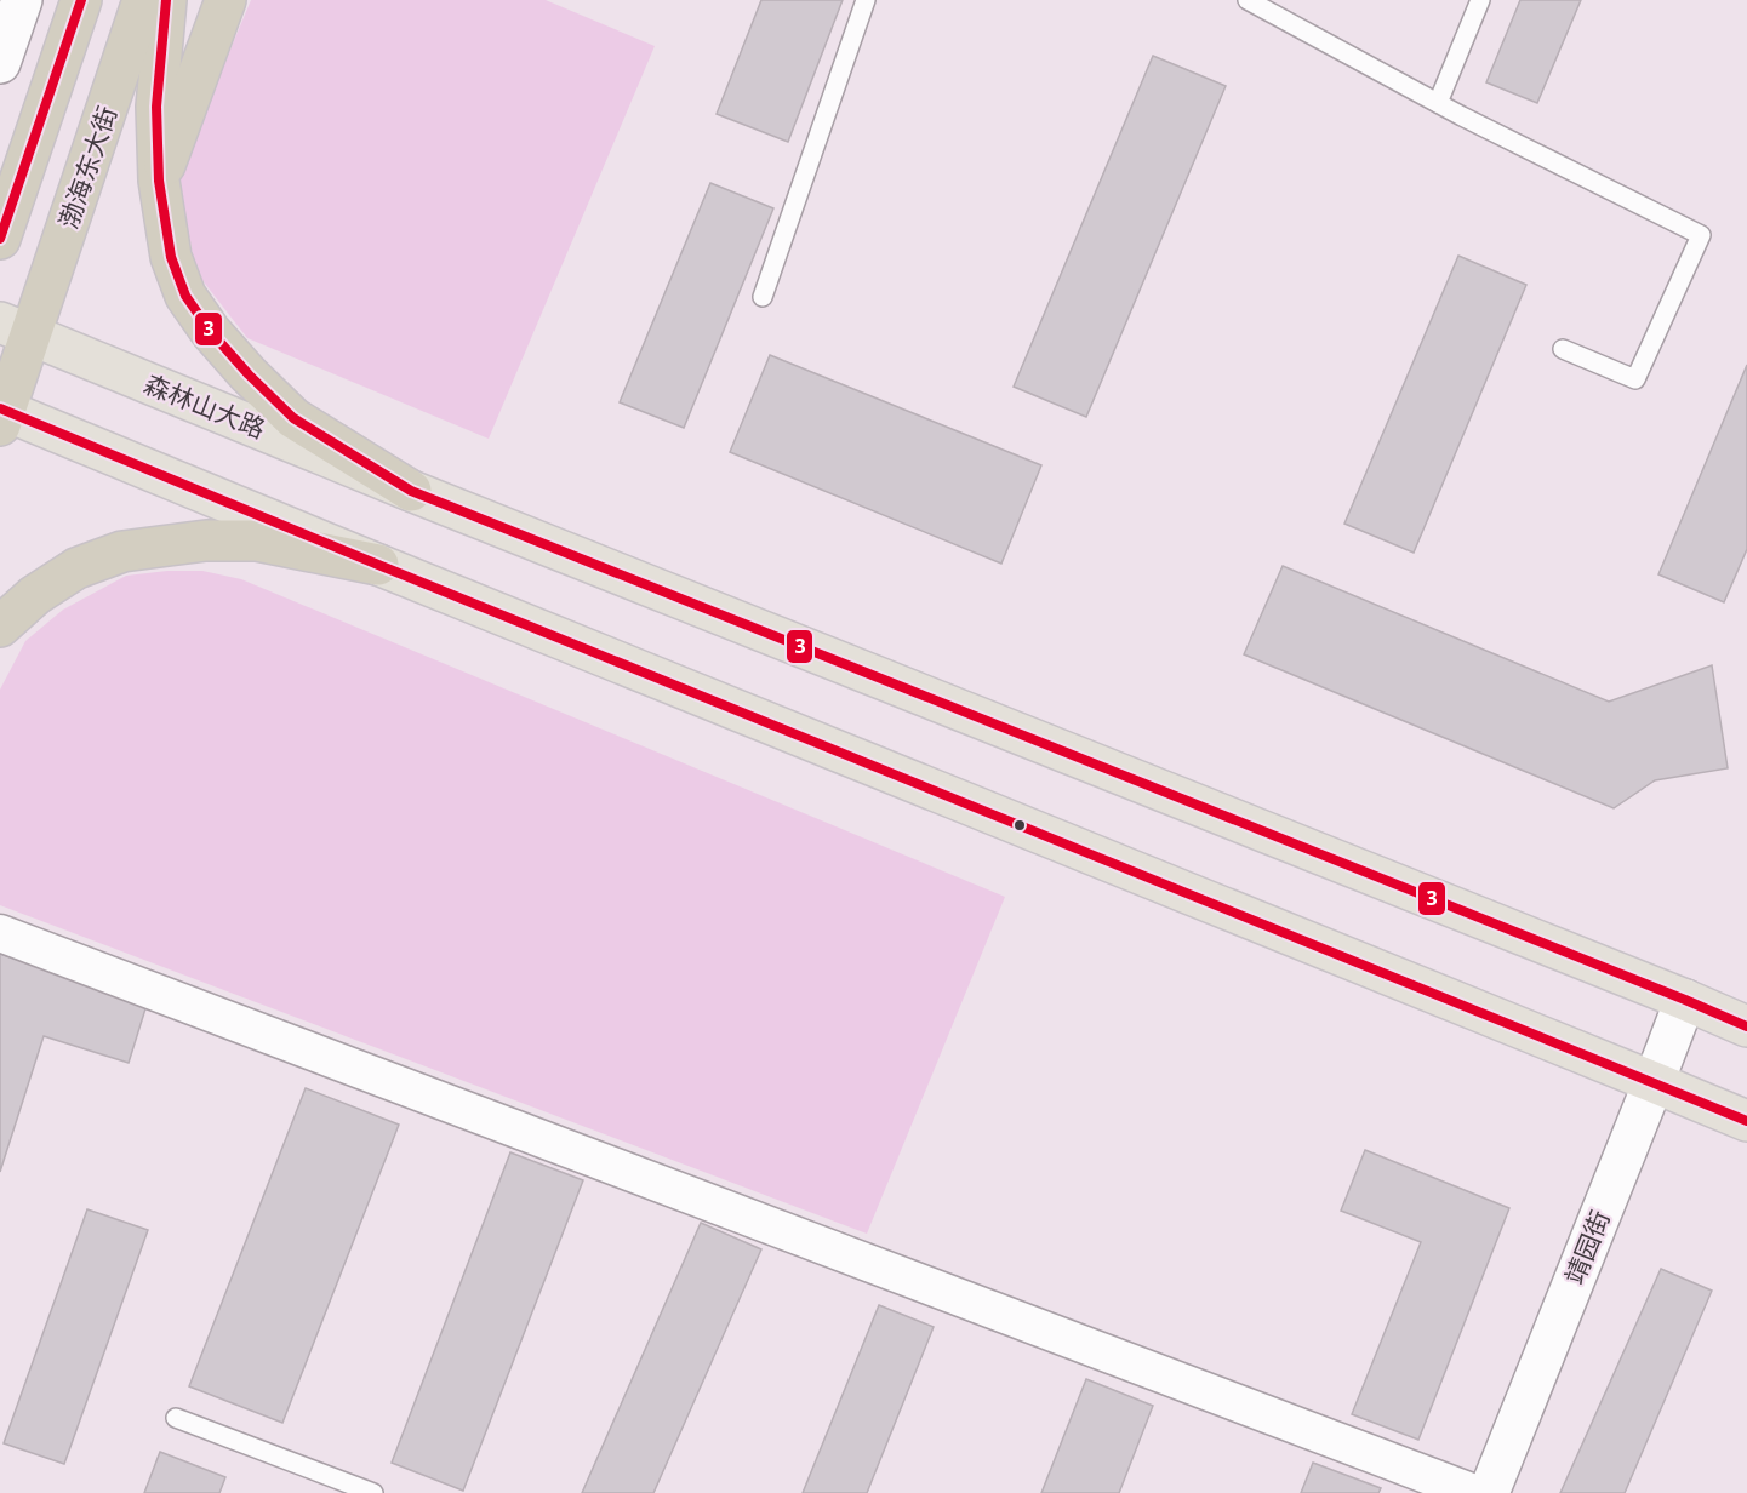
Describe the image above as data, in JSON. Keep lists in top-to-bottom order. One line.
{"streets":{"highway":["渤海东大街"],"main road":["森林山大路"],"street":["靖园街"]},"crossings":[["渤海东大街","森林山大路"],["森林山大路","靖园街"]],"lines":["transit line 3"]}
